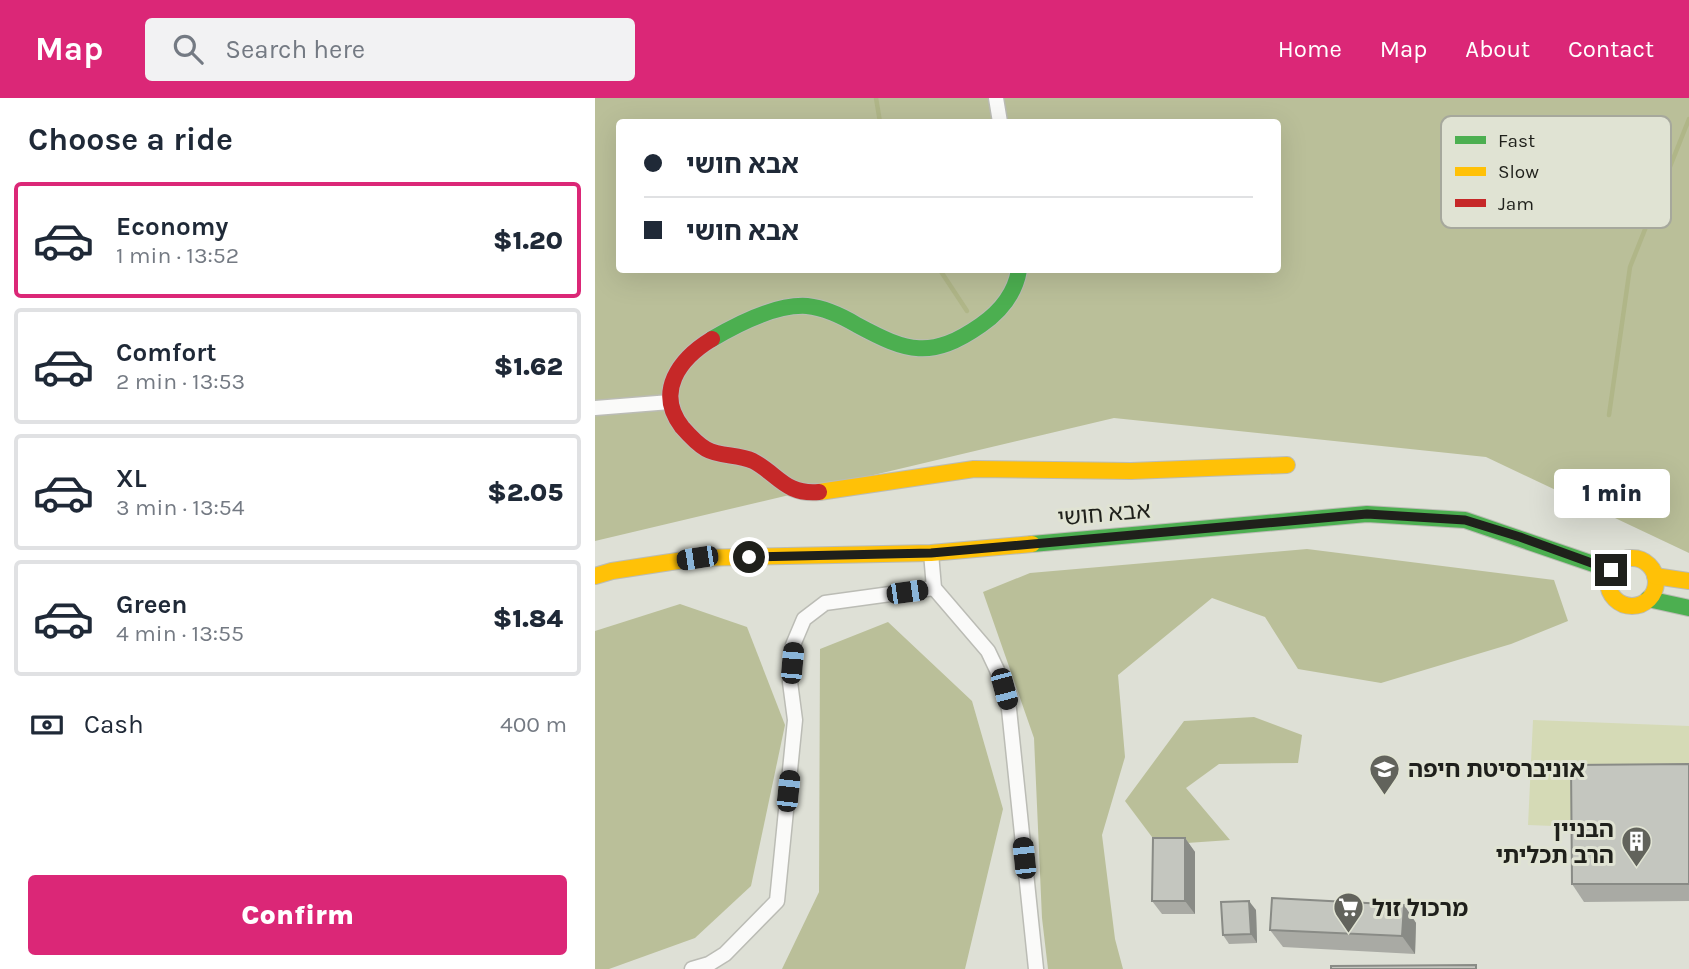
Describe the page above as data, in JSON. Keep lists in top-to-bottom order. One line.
{"streets":{"main road":["אבא חושי"]},"places":{"school or university":["אוניברסיטת חיפה"],"building":["הבניין הרב תכליתי"],"supermarket":["מרכול זול"]},"legend":["Fast","Slow","Jam"],"page":{"header":"Map","search":"Search here","nav":["Home","Map","About","Contact"],"heading":"Choose a ride","banner":["אבא חושי","אבא חושי"],"list":[{"name":"Economy","note":"1 min · 13:52","value":"$1.20"},{"name":"Comfort","note":"2 min · 13:53","value":"$1.62"},{"name":"XL","note":"3 min · 13:54","value":"$2.05"},{"name":"Green","note":"4 min · 13:55","value":"$1.84"}],"bubble":"1 min","pay":["Cash","400 m"],"buttons":"Confirm"}}
